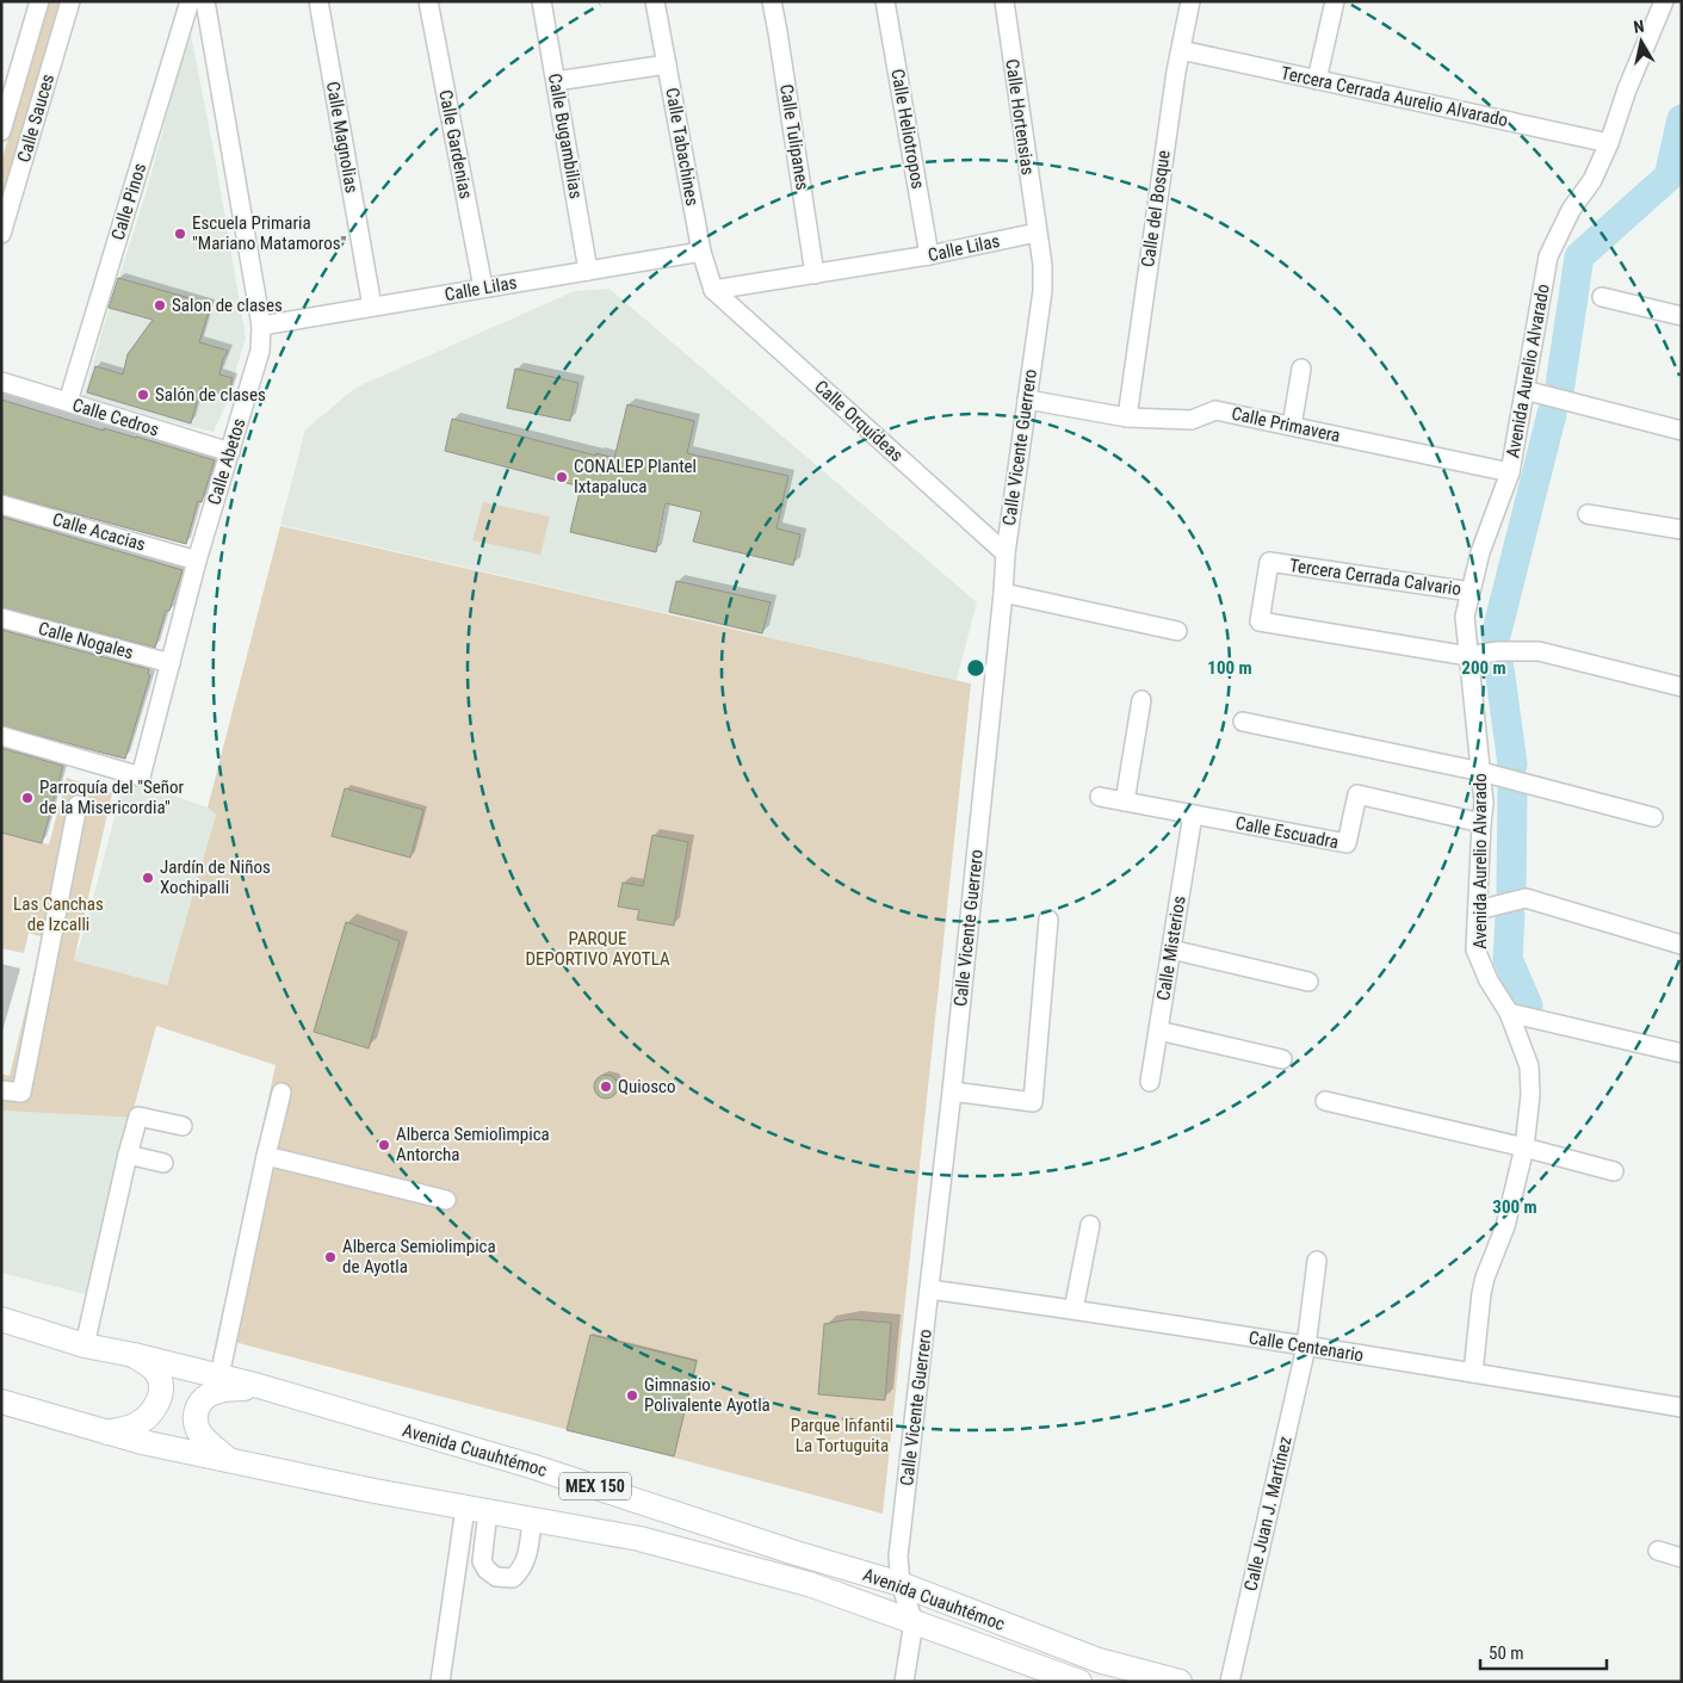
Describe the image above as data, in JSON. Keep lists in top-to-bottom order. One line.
{"streets":{"main road":["Avenida Cuauhtémoc","MEX 150"],"street":["Tercera Cerrada Aurelio Alvarado","Calle Hortensias","Calle Sauces","Calle Heliotropos","Calle Bugambilias","Calle Magnolias","Calle Tulipanes","Calle Gardenias","Calle Tabachines","Calle Pinos","Calle del Bosque","Calle Lilas","Avenida Aurelio Alvarado","Calle Cedros","Calle Orquídeas","Calle Primavera","Calle Vicente Guerrero","Calle Abetos","Calle Acacias","Tercera Cerrada Calvario","Calle Nogales","Calle Escuadra","Calle Misterios","Calle Centenario","Calle Juan J. Martínez"]},"crossings":[["Tercera Cerrada Aurelio Alvarado","Calle del Bosque"],["Tercera Cerrada Aurelio Alvarado","Avenida Aurelio Alvarado"],["Calle Hortensias","Calle Lilas"],["Calle Hortensias","Calle Vicente Guerrero"],["Calle Heliotropos","Calle Lilas"],["Calle Bugambilias","Calle Lilas"],["Calle Magnolias","Calle Lilas"],["Calle Tulipanes","Calle Lilas"],["Calle Gardenias","Calle Lilas"],["Calle Tabachines","Calle Lilas"],["Calle Tabachines","Calle Orquídeas"],["Calle Pinos","Calle Cedros"],["Calle del Bosque","Calle Primavera"],["Calle Lilas","Calle Orquídeas"],["Calle Lilas","Calle Vicente Guerrero"],["Calle Lilas","Calle Abetos"],["Avenida Aurelio Alvarado","Calle Primavera"],["Avenida Aurelio Alvarado","Tercera Cerrada Calvario"],["Avenida Aurelio Alvarado","Calle Escuadra"],["Avenida Aurelio Alvarado","Calle Centenario"],["Calle Cedros","Calle Abetos"],["Calle Orquídeas","Calle Vicente Guerrero"],["Calle Primavera","Calle Vicente Guerrero"],["Calle Vicente Guerrero","Calle Centenario"],["Calle Vicente Guerrero","Avenida Cuauhtémoc"],["Calle Vicente Guerrero","MEX 150"],["Calle Abetos","Calle Acacias"],["Calle Abetos","Calle Nogales"],["Calle Escuadra","Calle Misterios"],["Calle Centenario","Calle Juan J. Martínez"]],"parks":["Las Canchas de Izcalli","PARQUE DEPORTIVO AYOTLA","Parque Infantil La Tortuguita"],"places":["Escuela Primaria \"Mariano Matamoros\"","Salon de clases","Salón de clases","CONALEP Plantel Ixtapaluca","Parroquía del \"Señor de la Misericordia\"","Jardín de Niños Xochipalli","Quiosco","Alberca Semiolìmpica Antorcha","Alberca Semiolimpica de Ayotla","Gimnasio Polivalente Ayotla"],"scale_bar":"50 m","north":"top","rings":["100 m","200 m","300 m"]}
